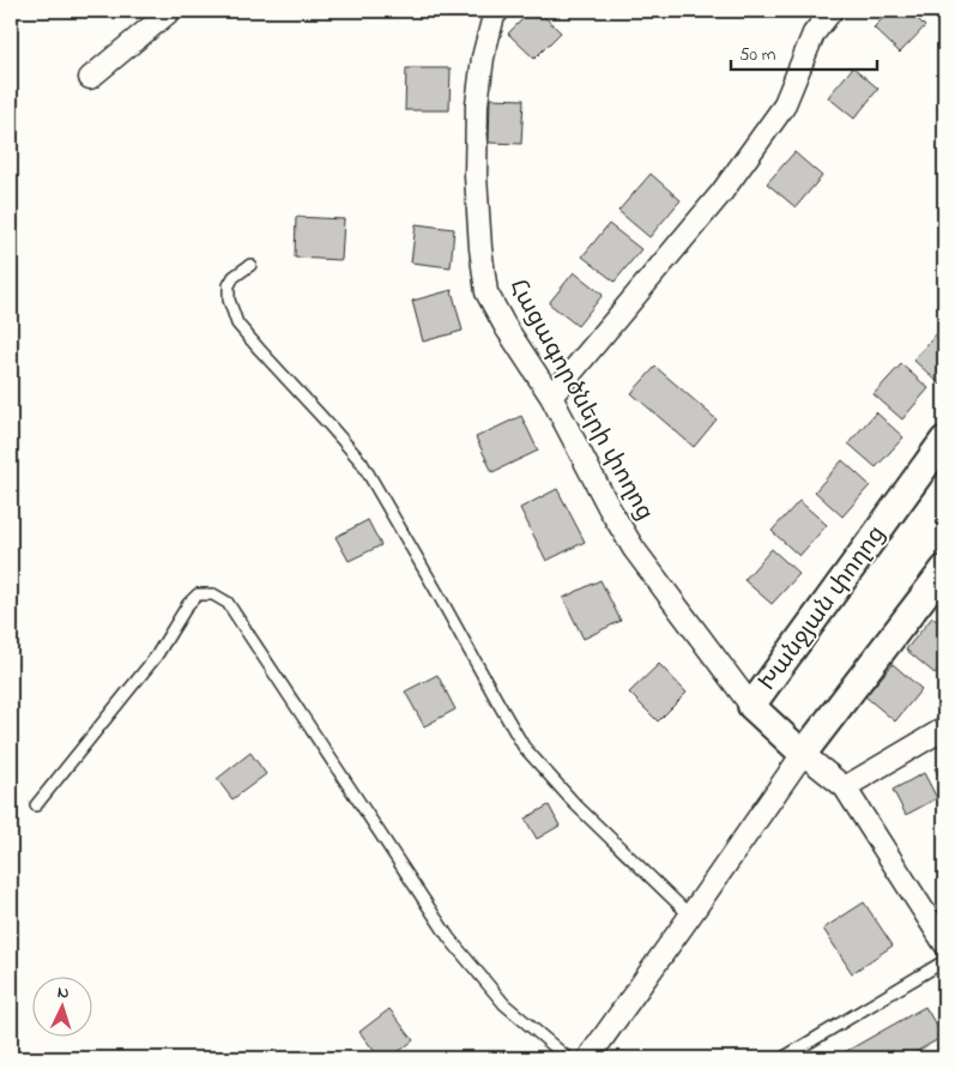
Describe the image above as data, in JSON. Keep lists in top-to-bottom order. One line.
{"streets":{"street":["Հացագործների փողոց","Խանջյան փողոց"]},"crossings":[["Հացագործների փողոց","Խանջյան փողոց"]],"scale_bar":"50 m","north":"top"}
